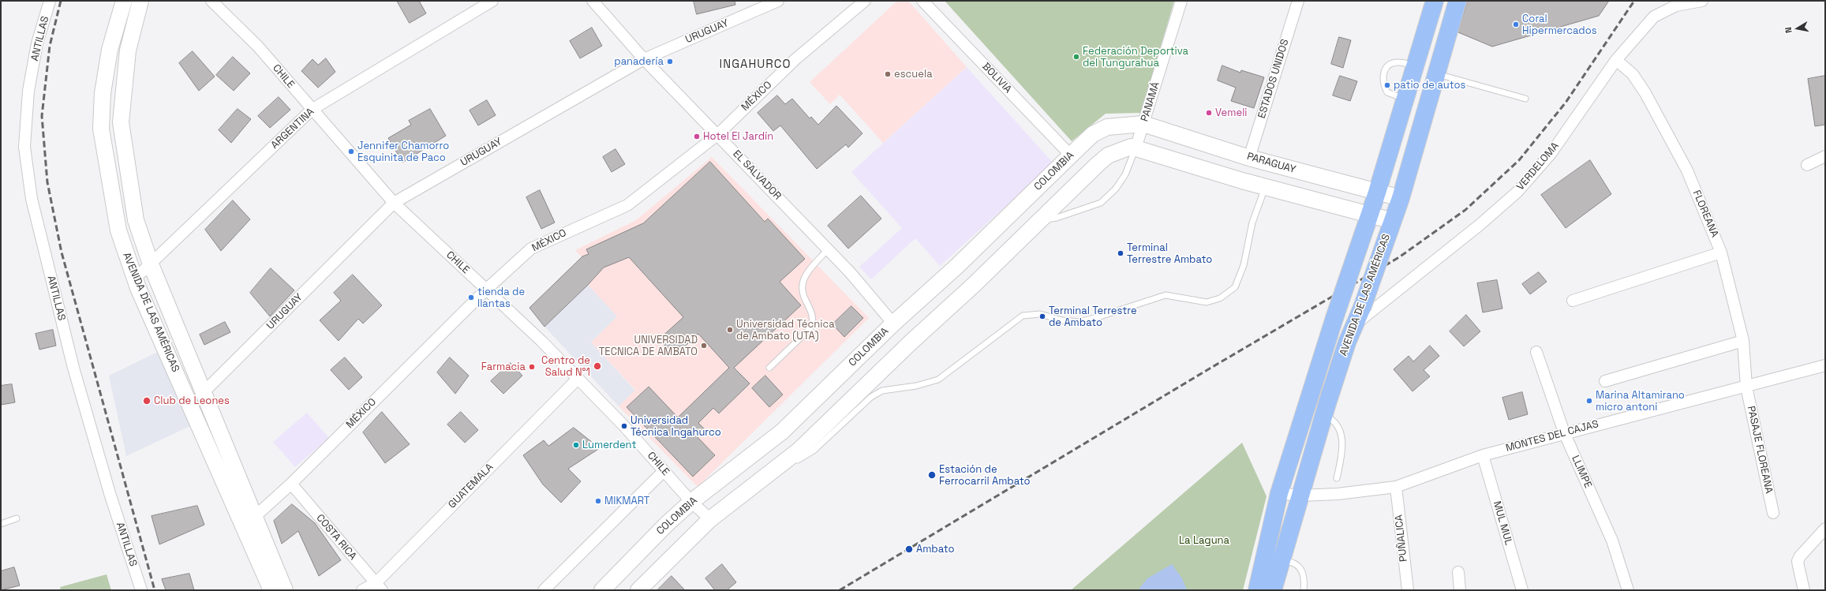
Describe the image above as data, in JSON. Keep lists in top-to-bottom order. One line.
{"streets":{"main road":["PARAGUAY","COLOMBIA","AVENIDA DE LAS AMÉRICAS"],"street":["URUGUAY","ANTILLAS","CHILE","BOLIVIA","ESTADOS UNIDOS","MÉXICO","PANAMÁ","ARGENTINA","VERDELOMA","EL SALVADOR","FLOREANA","MONTES DEL CAJAS","PASAJE FLOREANA","LLIMPE","GUATEMALA","MUL MUL","COSTA RICA","PUÑALICA"]},"crossings":[["URUGUAY","CHILE"],["URUGUAY","EL SALVADOR"],["URUGUAY","AVENIDA DE LAS AMÉRICAS"],["CHILE","MÉXICO"],["CHILE","ARGENTINA"],["CHILE","COLOMBIA"],["CHILE","GUATEMALA"],["BOLIVIA","COLOMBIA"],["ESTADOS UNIDOS","PARAGUAY"],["MÉXICO","EL SALVADOR"],["MÉXICO","AVENIDA DE LAS AMÉRICAS"],["MÉXICO","COSTA RICA"],["PANAMÁ","PARAGUAY"],["PANAMÁ","COLOMBIA"],["ARGENTINA","AVENIDA DE LAS AMÉRICAS"],["PARAGUAY","COLOMBIA"],["PARAGUAY","AVENIDA DE LAS AMÉRICAS"],["VERDELOMA","FLOREANA"],["VERDELOMA","AVENIDA DE LAS AMÉRICAS"],["COLOMBIA","EL SALVADOR"],["FLOREANA","MONTES DEL CAJAS"],["FLOREANA","PASAJE FLOREANA"],["AVENIDA DE LAS AMÉRICAS","MONTES DEL CAJAS"],["MONTES DEL CAJAS","PASAJE FLOREANA"],["MONTES DEL CAJAS","LLIMPE"],["MONTES DEL CAJAS","MUL MUL"],["MONTES DEL CAJAS","PUÑALICA"],["GUATEMALA","COSTA RICA"]],"districts":["INGAHURCO"],"parks":["La Laguna"],"places":["Coral Hipermercados","Federación Deportiva del Tungurahua","panadería","escuela","patio de autos","Vemeli","Hotel El Jardín","Jennifer Chamorro Esquinita de Paco","Terminal Terrestre Ambato","tienda de llantas","Terminal Terrestre de Ambato","Universidad Técnica de Ambato (UTA)","UNIVERSIDAD TECNICA DE AMBATO","Centro de Salud N°1","Farmacia","Club de Leones","Marina Altamirano micro antoni","Universidad Técnica Ingahurco","Lumerdent","Estación de Ferrocarril Ambato","MIKMART","Ambato"],"north":"left"}
